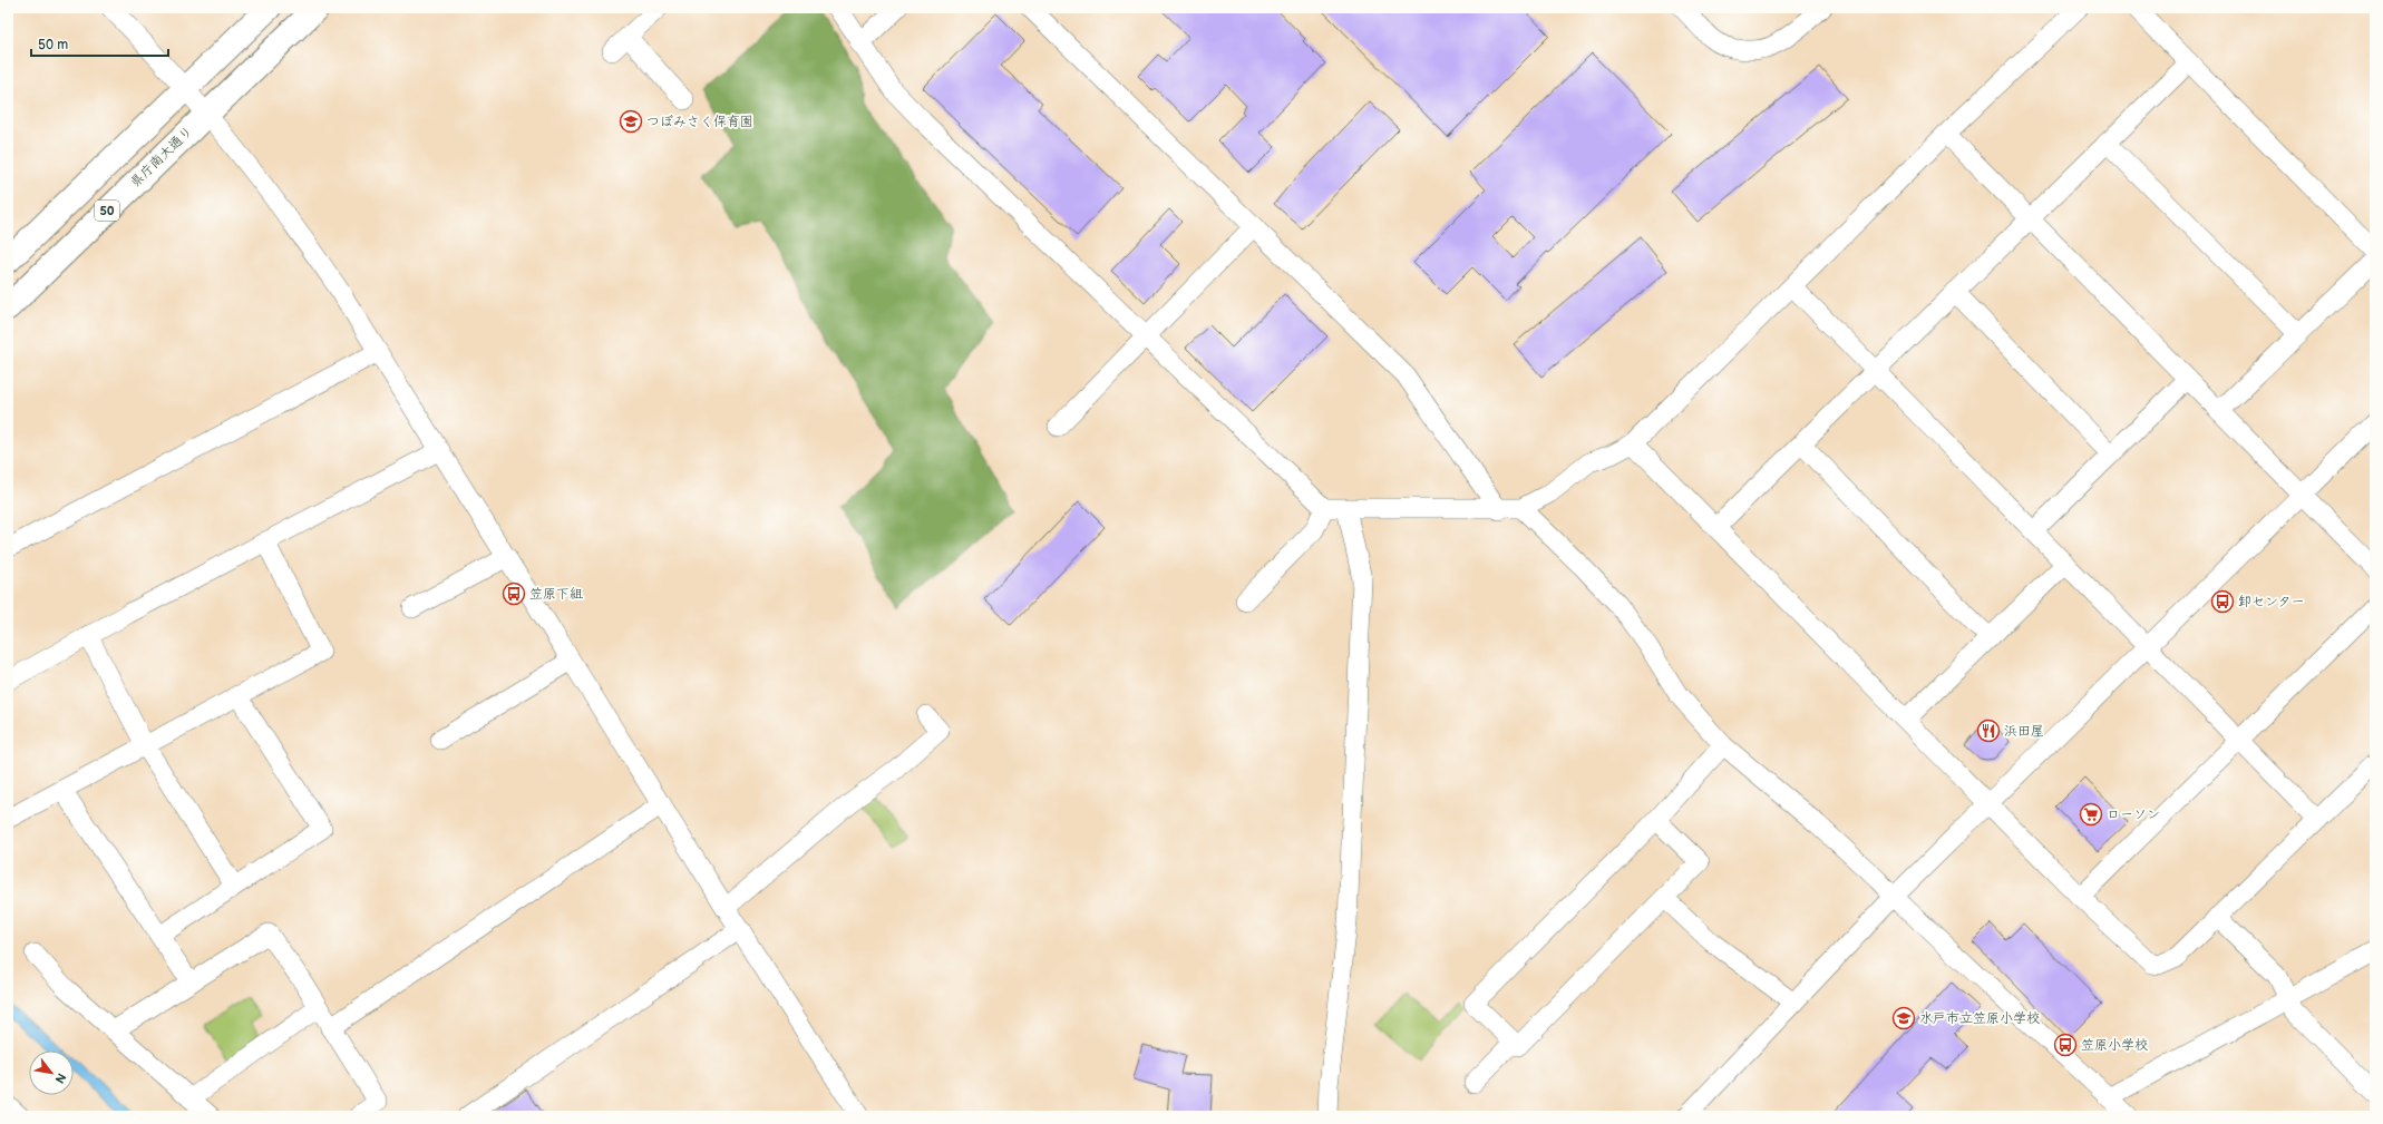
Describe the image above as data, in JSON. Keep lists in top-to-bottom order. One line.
{"streets":{"main road":["県庁南大通り","50"]},"places":{"school or university":["つぼみさく保育園","水戸市立笠原小学校"],"bus stop":["笠原下組","卸センター","笠原小学校"],"restaurant":["浜田屋"],"supermarket":["ローソン"]},"scale_bar":"50 m","north":"bottom right"}
